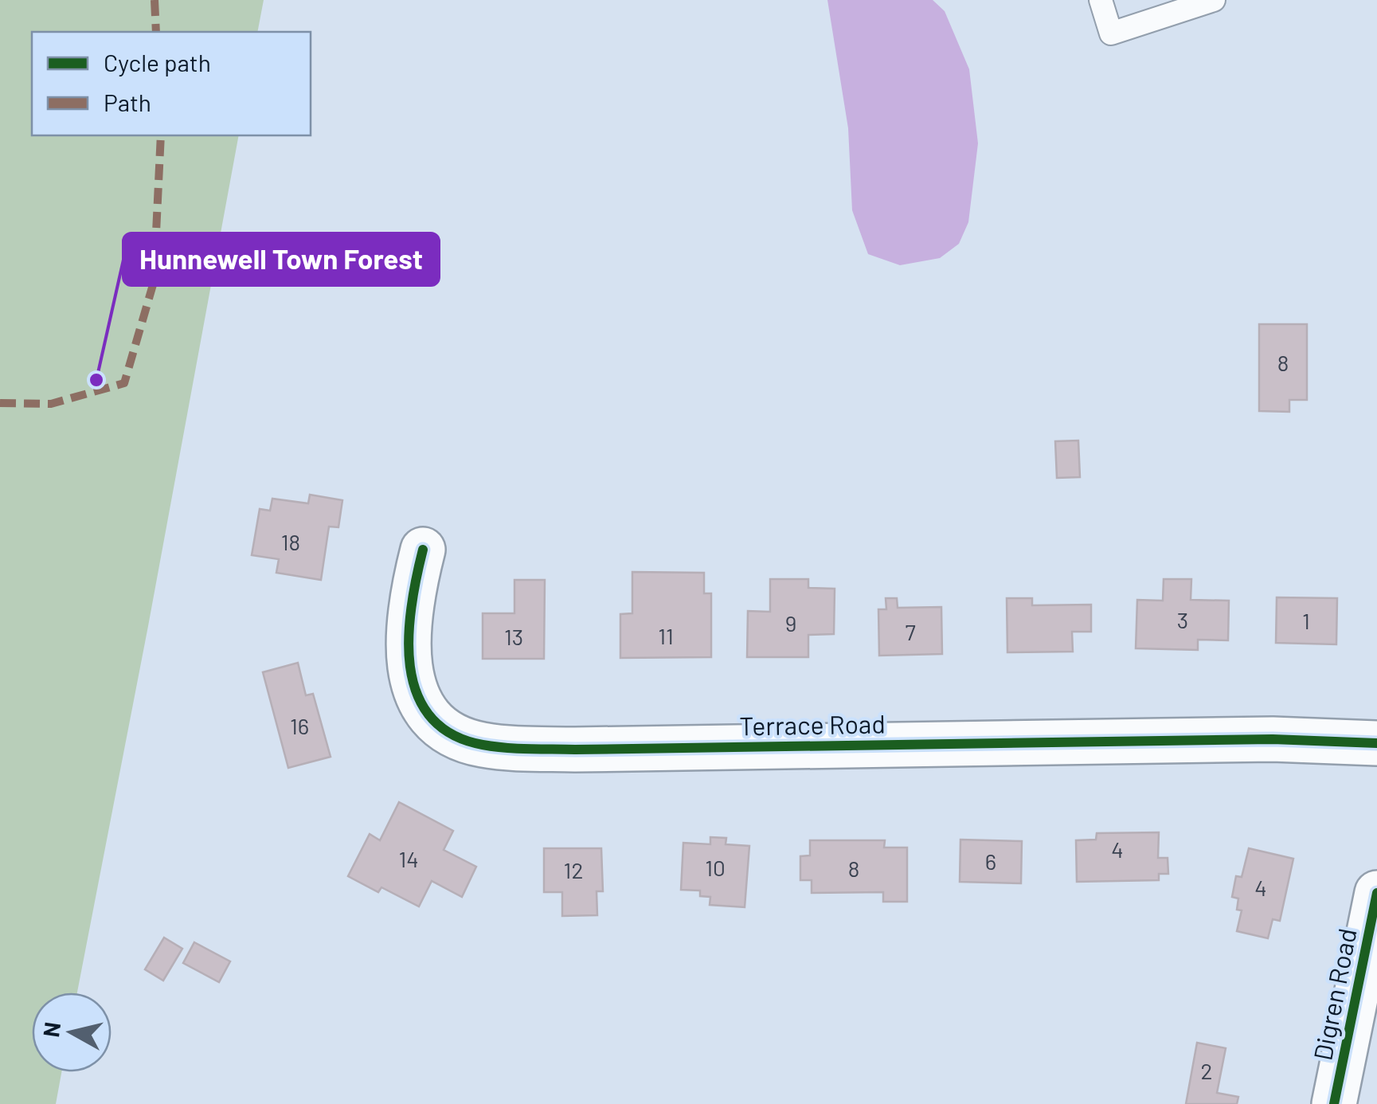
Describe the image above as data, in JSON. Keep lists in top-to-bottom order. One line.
{"streets":{"street":["Terrace Road","Digren Road"]},"places":["Hunnewell Town Forest"],"house_numbers":["8","18","3","1","9","7","11","13","16","4","14","6","10","8","12","4","2"],"legend":["Cycle path","Path"],"north":"left"}
